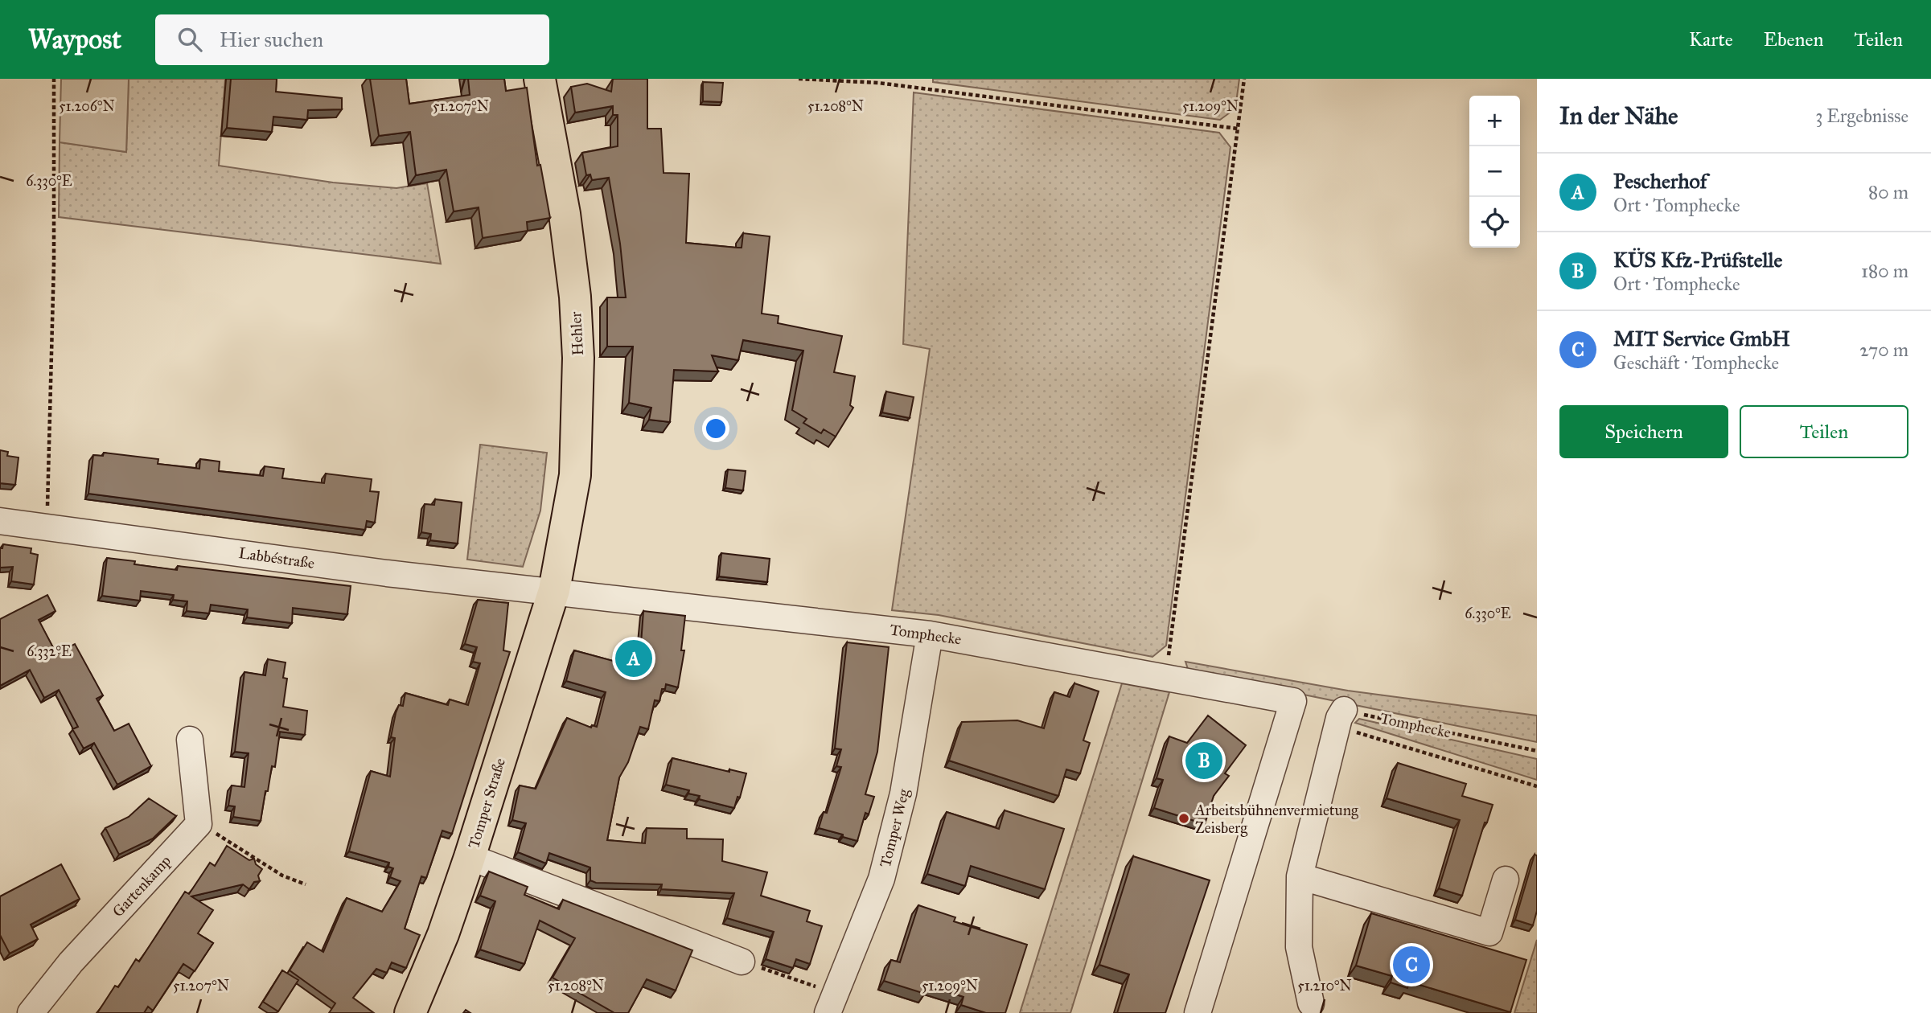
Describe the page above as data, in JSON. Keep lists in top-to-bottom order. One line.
{"streets":{"main road":["Hehler","Tomper Straße"],"street":["Labbéstraße","Tomphecke","Tomper Weg","Gartenkamp"]},"crossings":[["Hehler","Labbéstraße"],["Hehler","Tomphecke"],["Hehler","Tomper Straße"],["Labbéstraße","Tomphecke"],["Labbéstraße","Tomper Straße"],["Tomphecke","Tomper Straße"],["Tomphecke","Tomper Weg"]],"places":["Arbeitsbühnenvermietung Zeisberg"],"page":{"header":"Waypost","search":"Hier suchen","nav":["Karte","Ebenen","Teilen"],"heading":["In der Nähe","3 Ergebnisse"],"map_buttons":["+","−"],"list":[{"mark":"A","name":"Pescherhof","note":"Ort · Tomphecke","value":"80 m"},{"mark":"B","name":"KÜS Kfz-Prüfstelle","note":"Ort · Tomphecke","value":"180 m"},{"mark":"C","name":"MIT Service GmbH","note":"Geschäft · Tomphecke","value":"270 m"}],"buttons":["Speichern","Teilen"],"pins":["A","B","C"]},"coordinates":["51.206°N","51.207°N","51.208°N","51.209°N","6.330°E","6.332°E","51.210°N"]}
